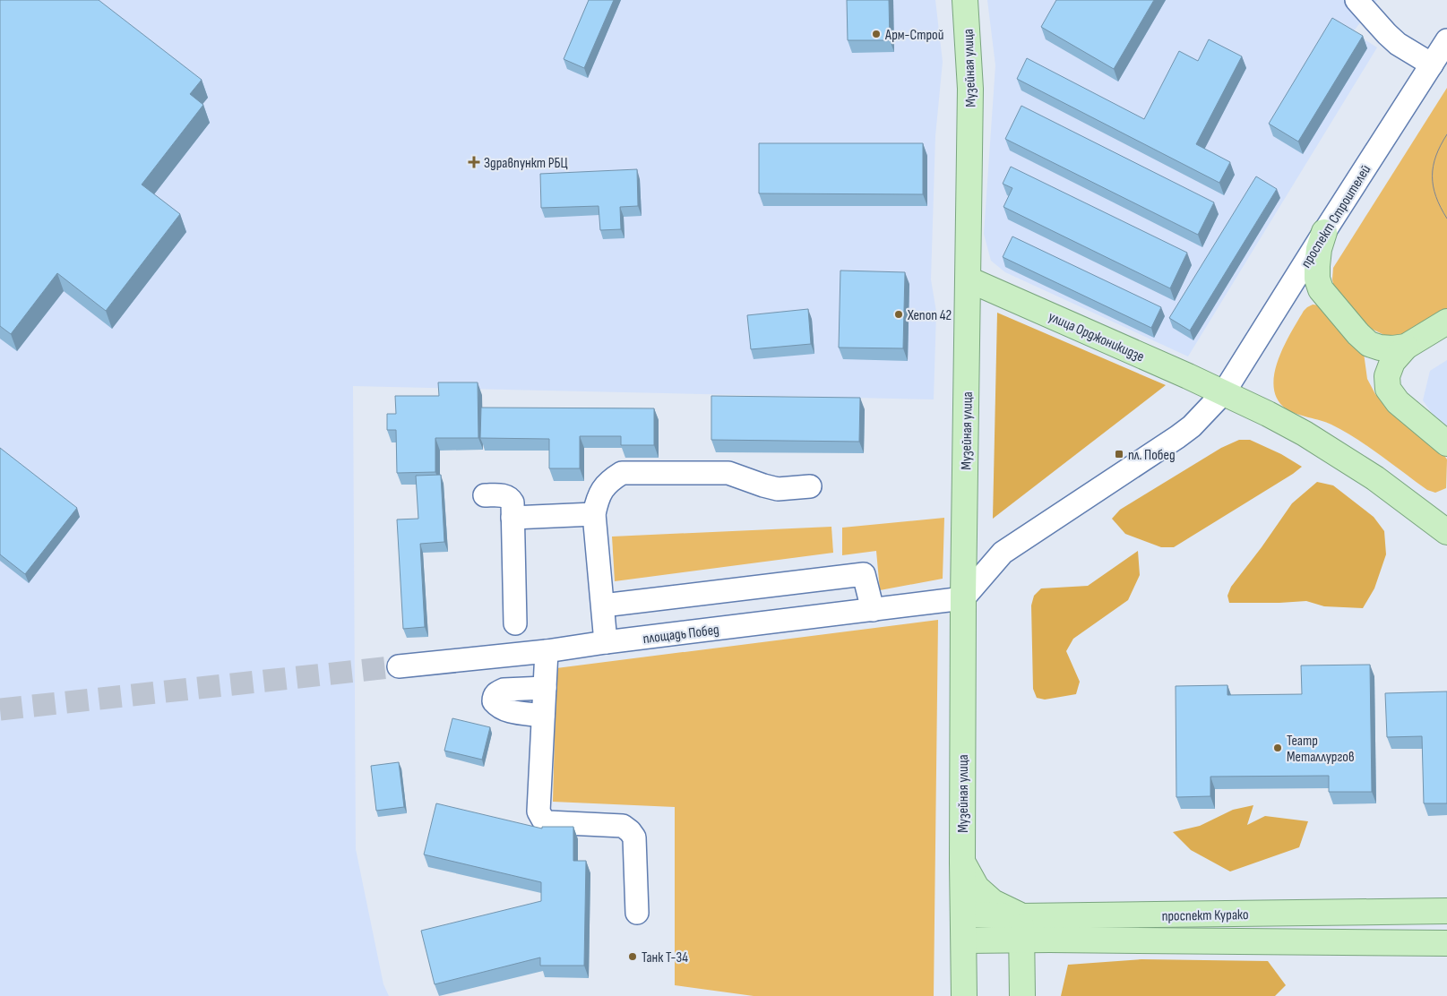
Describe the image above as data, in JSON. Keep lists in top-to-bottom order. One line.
{"streets":{"main road":["Музейная улица","улица Орджоникидзе","проспект Курако"],"street":["проспект Строителей","площадь Побед"]},"crossings":[["Музейная улица","проспект Строителей"],["Музейная улица","улица Орджоникидзе"],["Музейная улица","площадь Побед"],["Музейная улица","проспект Курако"],["проспект Строителей","улица Орджоникидзе"],["проспект Строителей","площадь Побед"]],"places":{"other":["Арм-Строй","Xenon 42","Театр Металлургов","Танк Т-34"],"health":["Здравпункт РБЦ"],"transit":["пл. Побед"]}}
